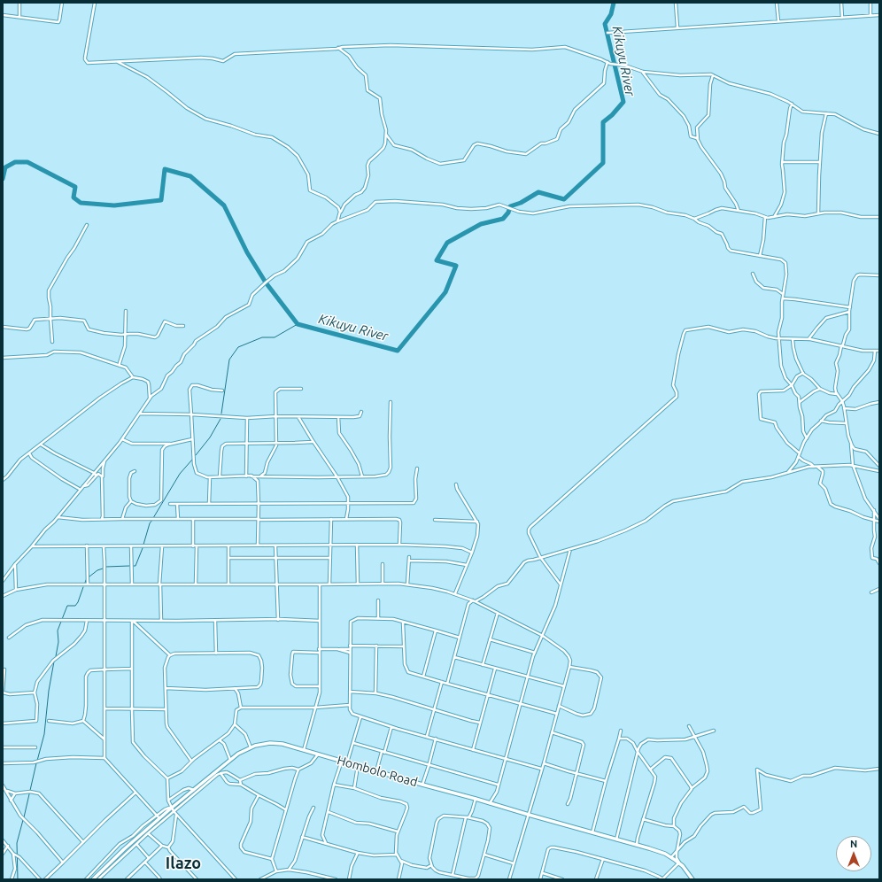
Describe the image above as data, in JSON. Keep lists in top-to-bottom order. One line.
{"streets":{"street":["Hombolo Road"]},"districts":["Ilazo"],"water":["Kikuyu River"],"north":"top"}
